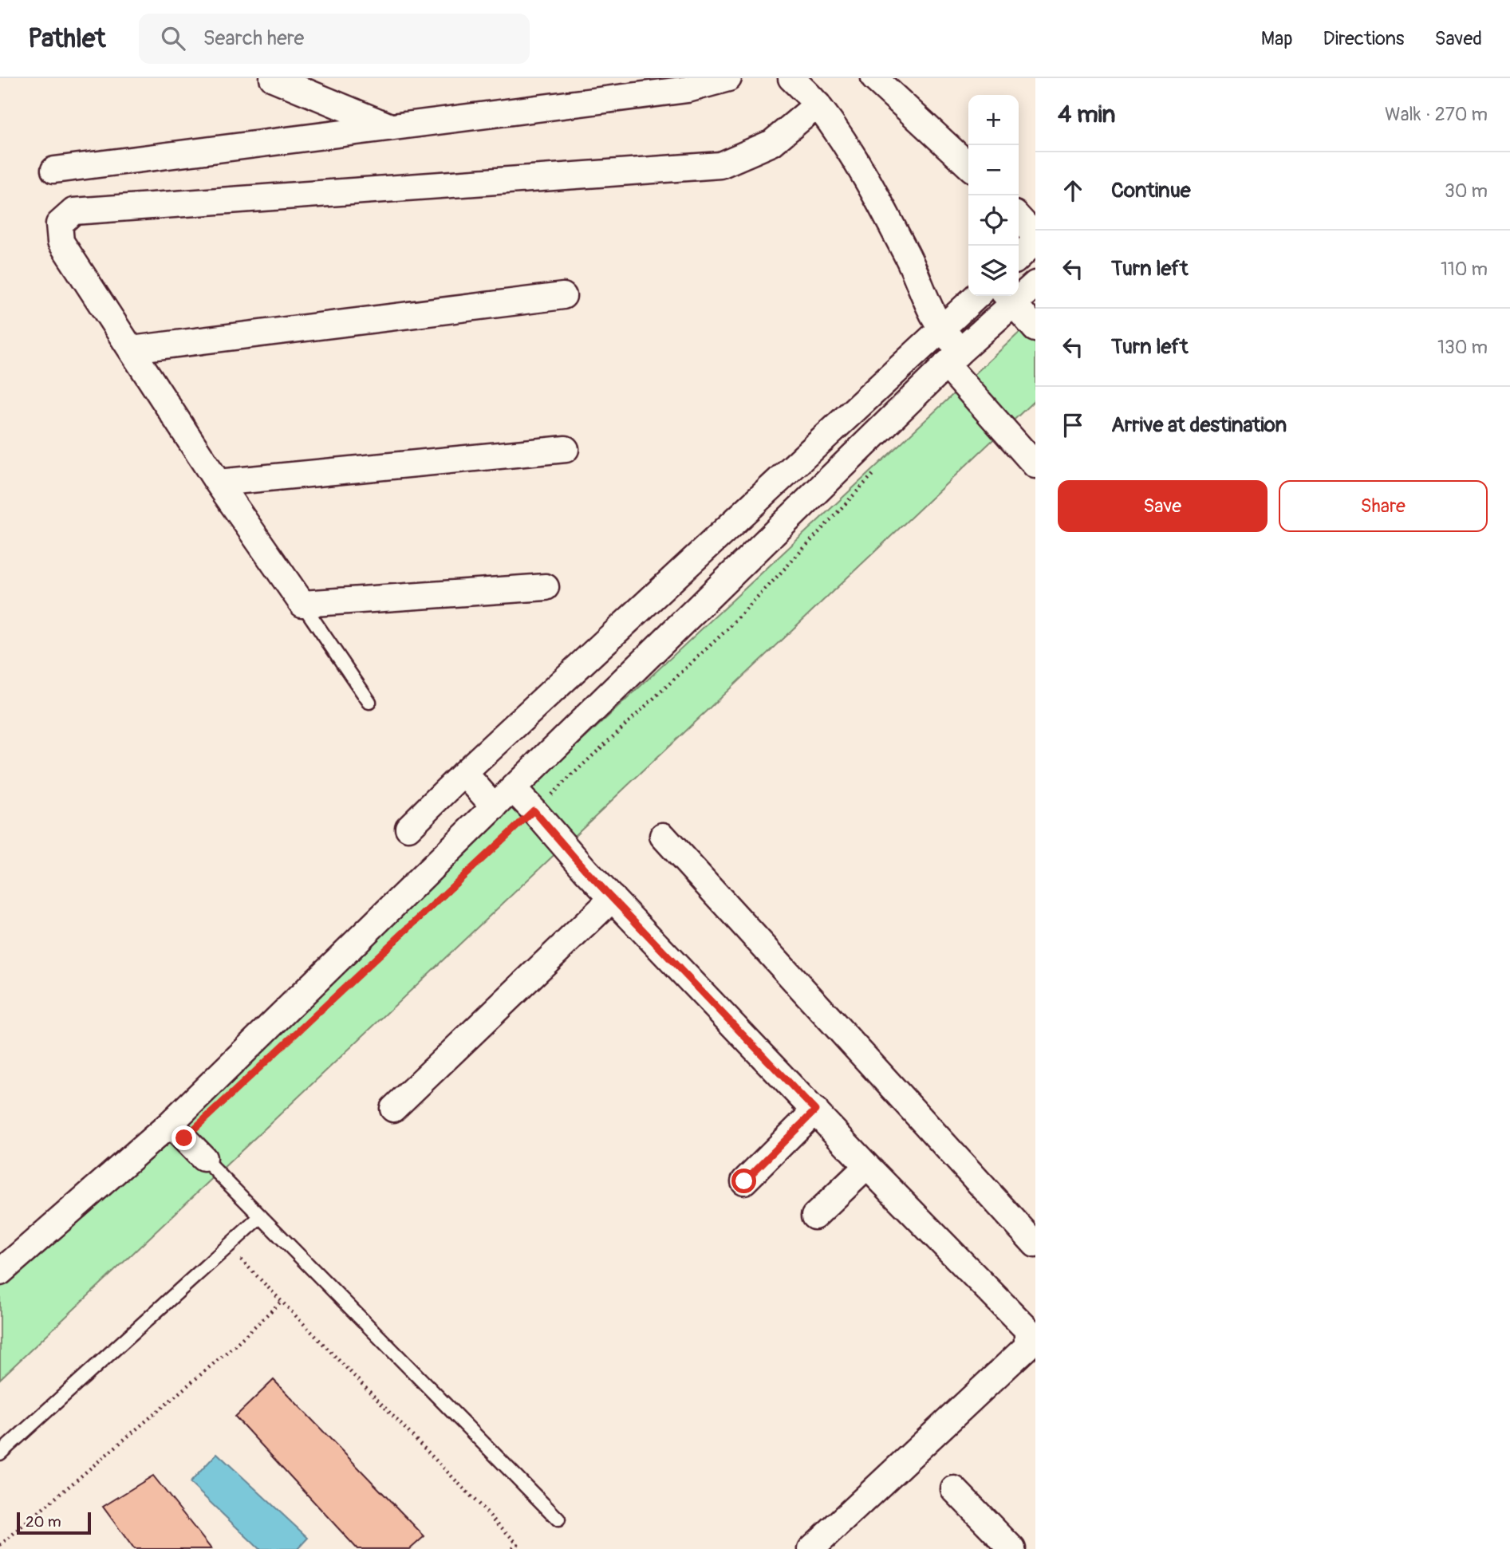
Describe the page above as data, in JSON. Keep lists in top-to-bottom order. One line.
{"scale_bar":"20 m","page":{"header":"Pathlet","search":"Search here","nav":["Map","Directions","Saved"],"heading":["4 min","Walk · 270 m"],"map_buttons":["+","−"],"list":[["Continue","30 m"],["Turn left","110 m"],["Turn left","130 m"],"Arrive at destination"],"buttons":["Save","Share"],"scale":"20 m"}}
